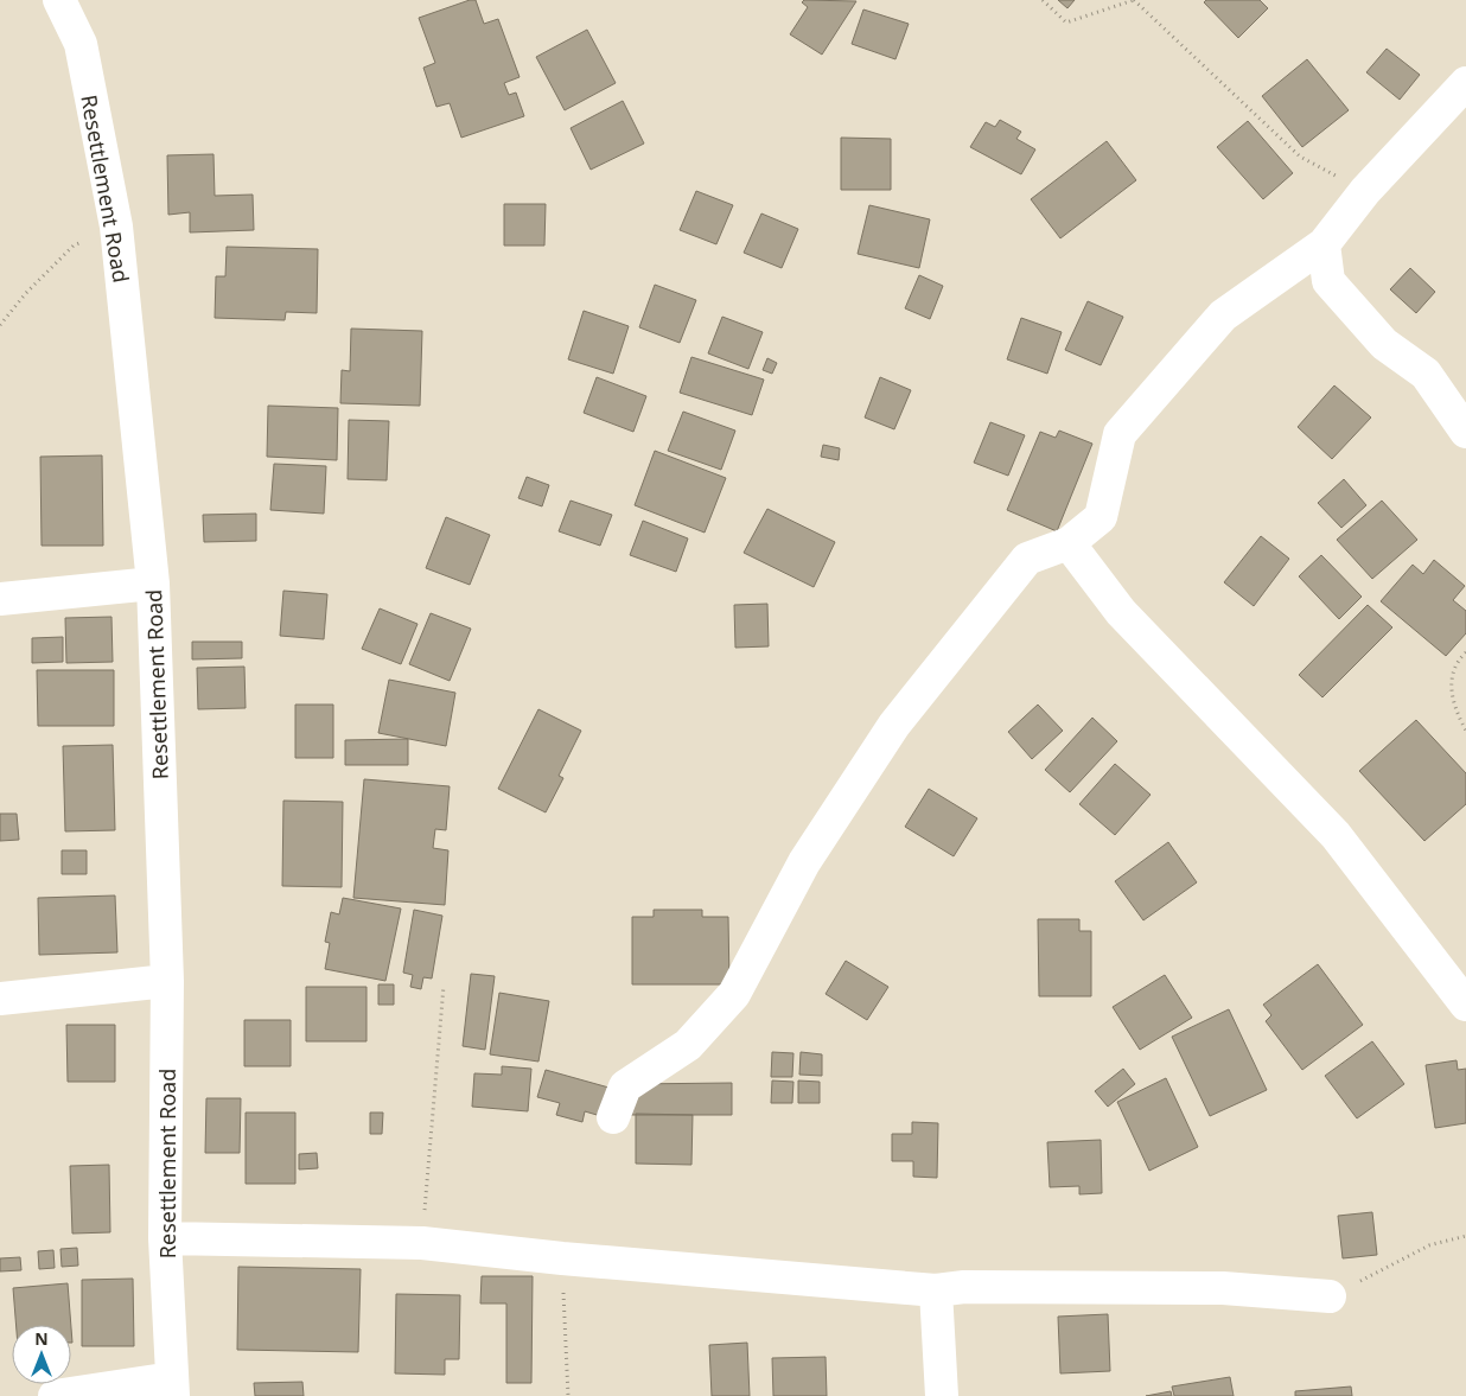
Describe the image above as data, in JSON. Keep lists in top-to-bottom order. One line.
{"streets":{"street":["Resettlement Road"]},"north":"top"}
